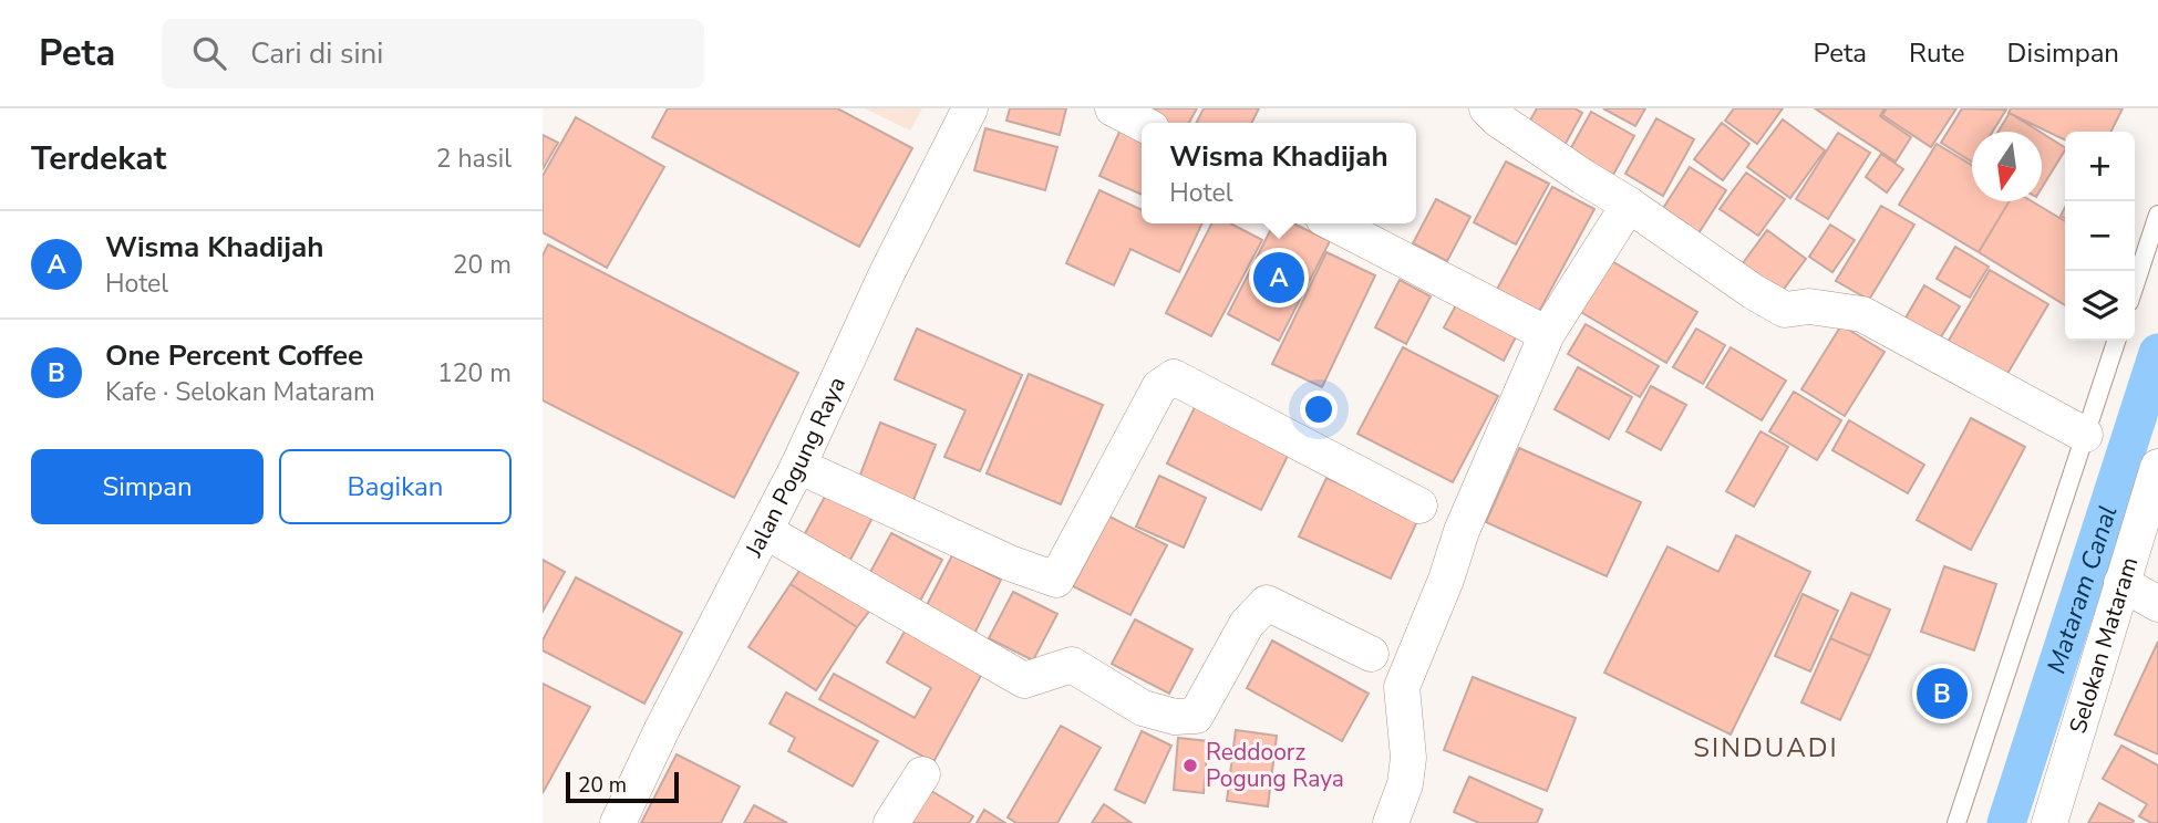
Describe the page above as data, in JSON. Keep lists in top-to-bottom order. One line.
{"streets":{"street":["Jalan Pogung Raya","Selokan Mataram"]},"districts":["SINDUADI"],"water":["Mataram Canal"],"places":["Reddoorz Pogung Raya"],"scale_bar":"20 m","north":"bottom","page":{"header":"Peta","search":"Cari di sini","nav":["Peta","Rute","Disimpan"],"heading":["Terdekat","2 hasil"],"popup":["Wisma Khadijah","Hotel"],"map_buttons":["+","−"],"list":[{"mark":"A","name":"Wisma Khadijah","note":"Hotel","value":"20 m"},{"mark":"B","name":"One Percent Coffee","note":"Kafe · Selokan Mataram","value":"120 m"}],"pins":["A","B"],"buttons":["Simpan","Bagikan"],"scale":"20 m"}}
